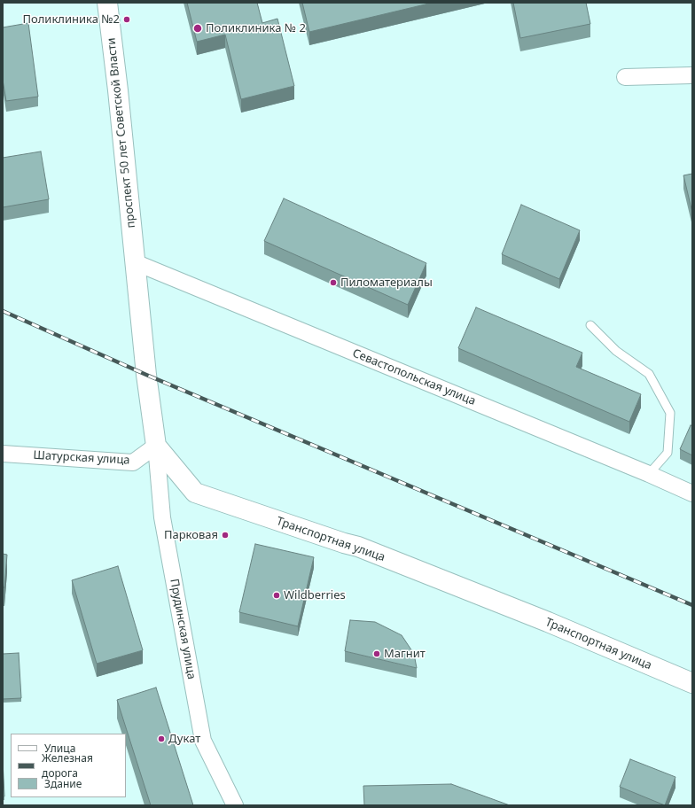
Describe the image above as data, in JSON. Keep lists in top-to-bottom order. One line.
{"streets":{"street":["проспект 50 лет Советской Власти","Севастопольская улица","Шатурская улица","Транспортная улица","Прудинская улица"]},"crossings":[["проспект 50 лет Советской Власти","Севастопольская улица"],["Шатурская улица","Транспортная улица"],["Шатурская улица","Прудинская улица"],["Транспортная улица","Прудинская улица"]],"places":["Поликлиника №2","Поликлиника № 2","Пиломатериалы","Парковая","Wildberries","Магнит","Дукат"],"legend":["Улица","Железная дорога","Здание"]}
